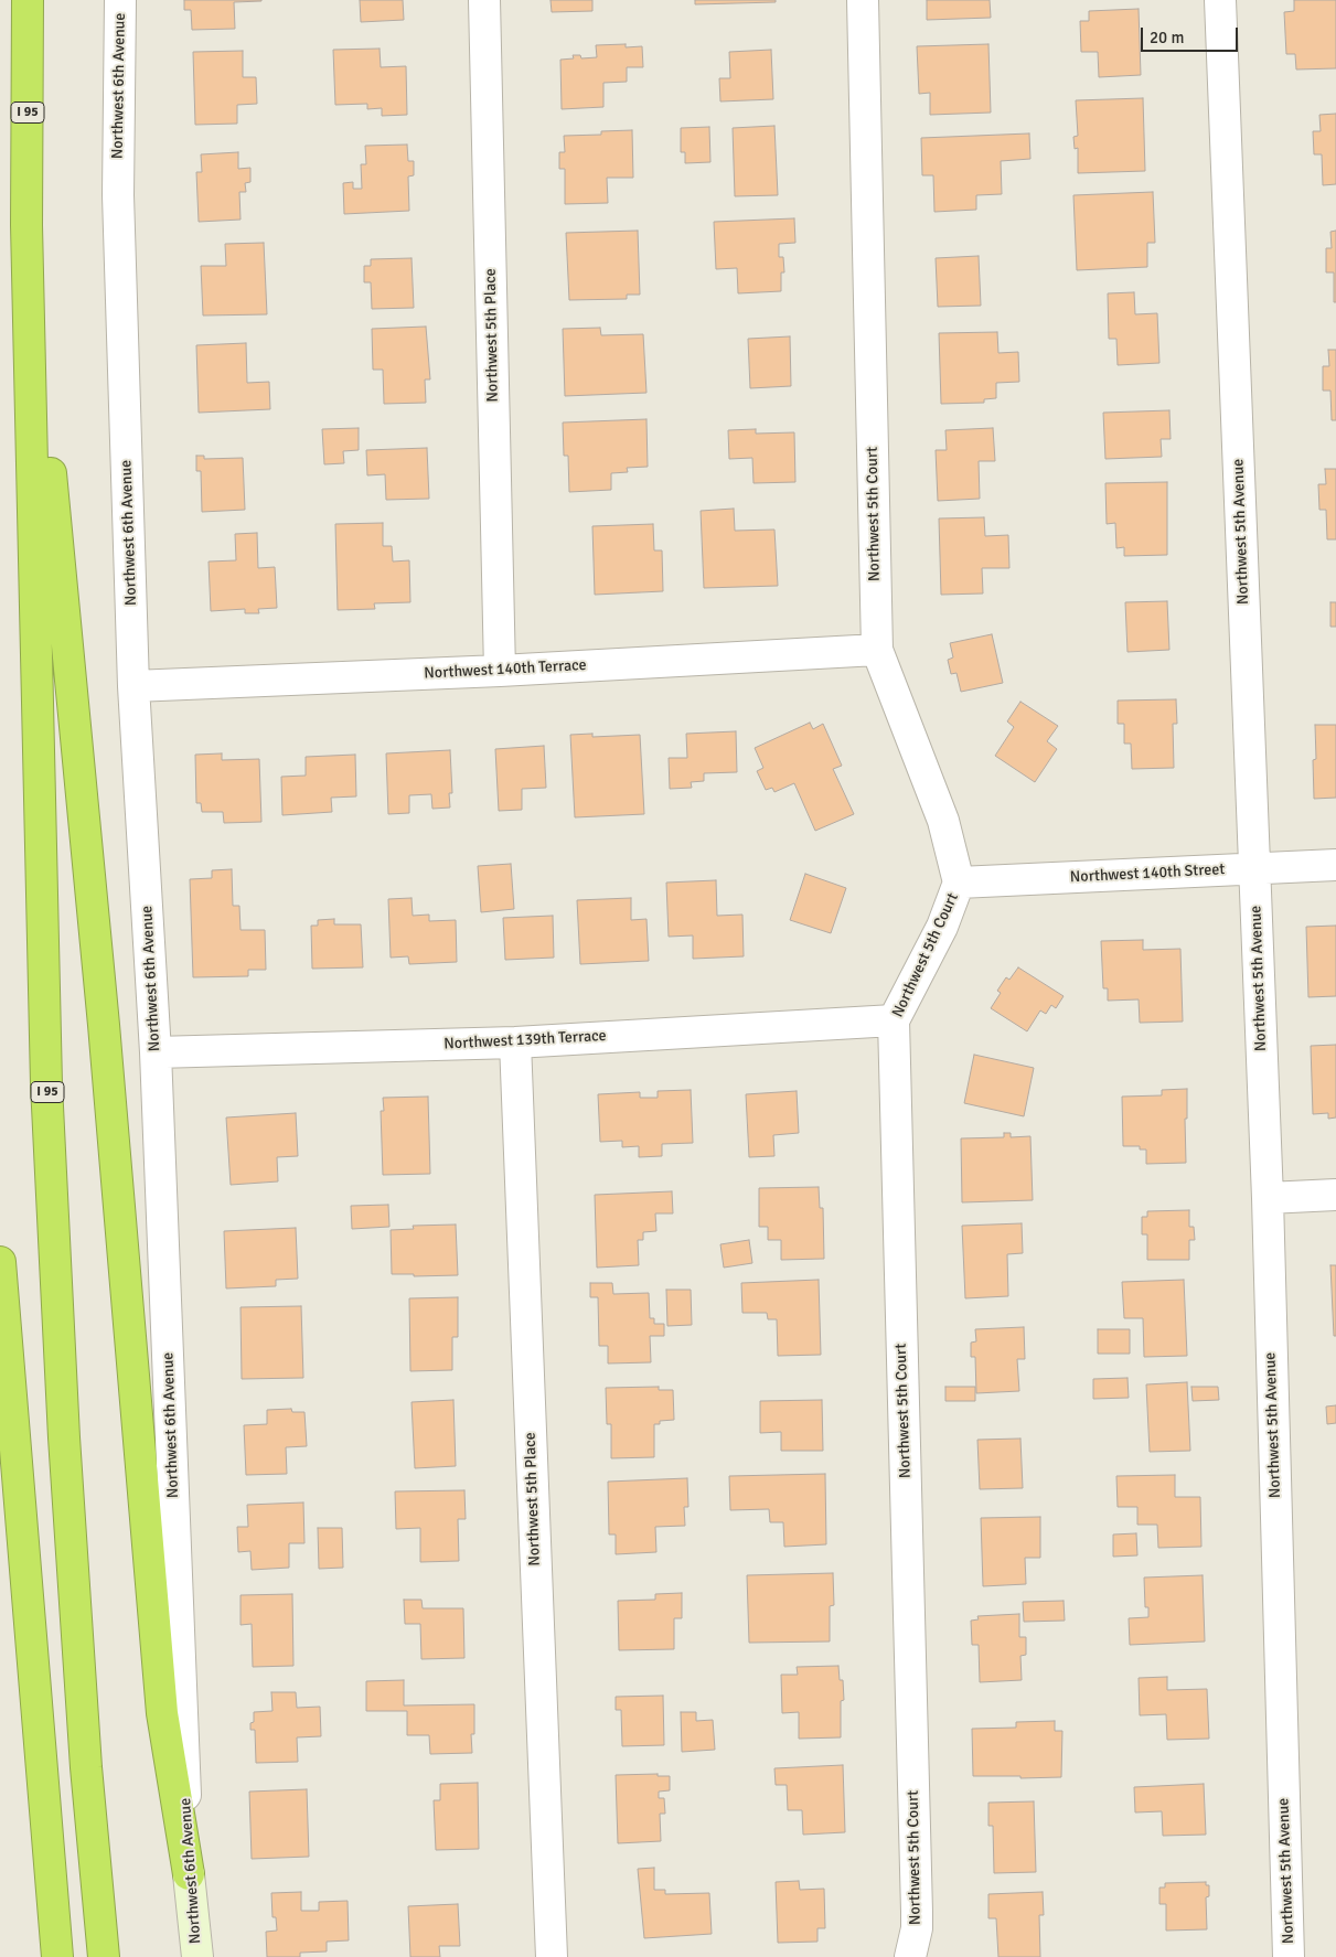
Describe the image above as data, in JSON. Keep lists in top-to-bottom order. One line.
{"streets":{"highway":["I 95"],"main road":["Northwest 6th Avenue"],"street":["Northwest 5th Place","Northwest 5th Court","Northwest 5th Avenue","Northwest 140th Terrace","Northwest 140th Street","Northwest 139th Terrace"]},"crossings":[["Northwest 6th Avenue","Northwest 140th Terrace"],["Northwest 6th Avenue","Northwest 139th Terrace"],["Northwest 5th Place","Northwest 140th Terrace"],["Northwest 5th Place","Northwest 139th Terrace"],["Northwest 5th Court","Northwest 140th Terrace"],["Northwest 5th Court","Northwest 140th Street"],["Northwest 5th Court","Northwest 139th Terrace"],["Northwest 5th Avenue","Northwest 140th Street"]],"scale_bar":"20 m"}
